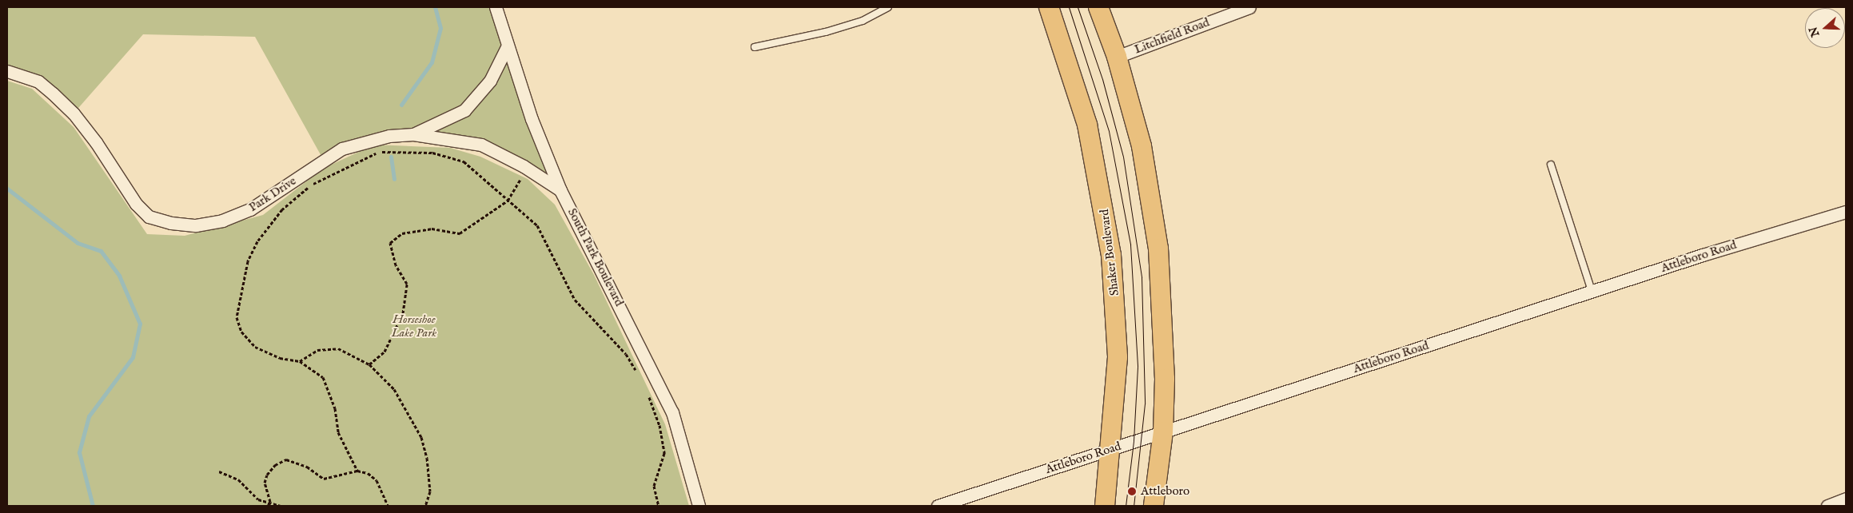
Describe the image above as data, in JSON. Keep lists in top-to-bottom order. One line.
{"streets":{"main road":["Shaker Boulevard"],"street":["Litchfield Road","Park Drive","Attleboro Road","South Park Boulevard"]},"crossings":[["Park Drive","South Park Boulevard"],["Shaker Boulevard","Attleboro Road"]],"parks":["Horseshoe Lake Park"],"places":["Attleboro"],"north":"left"}
